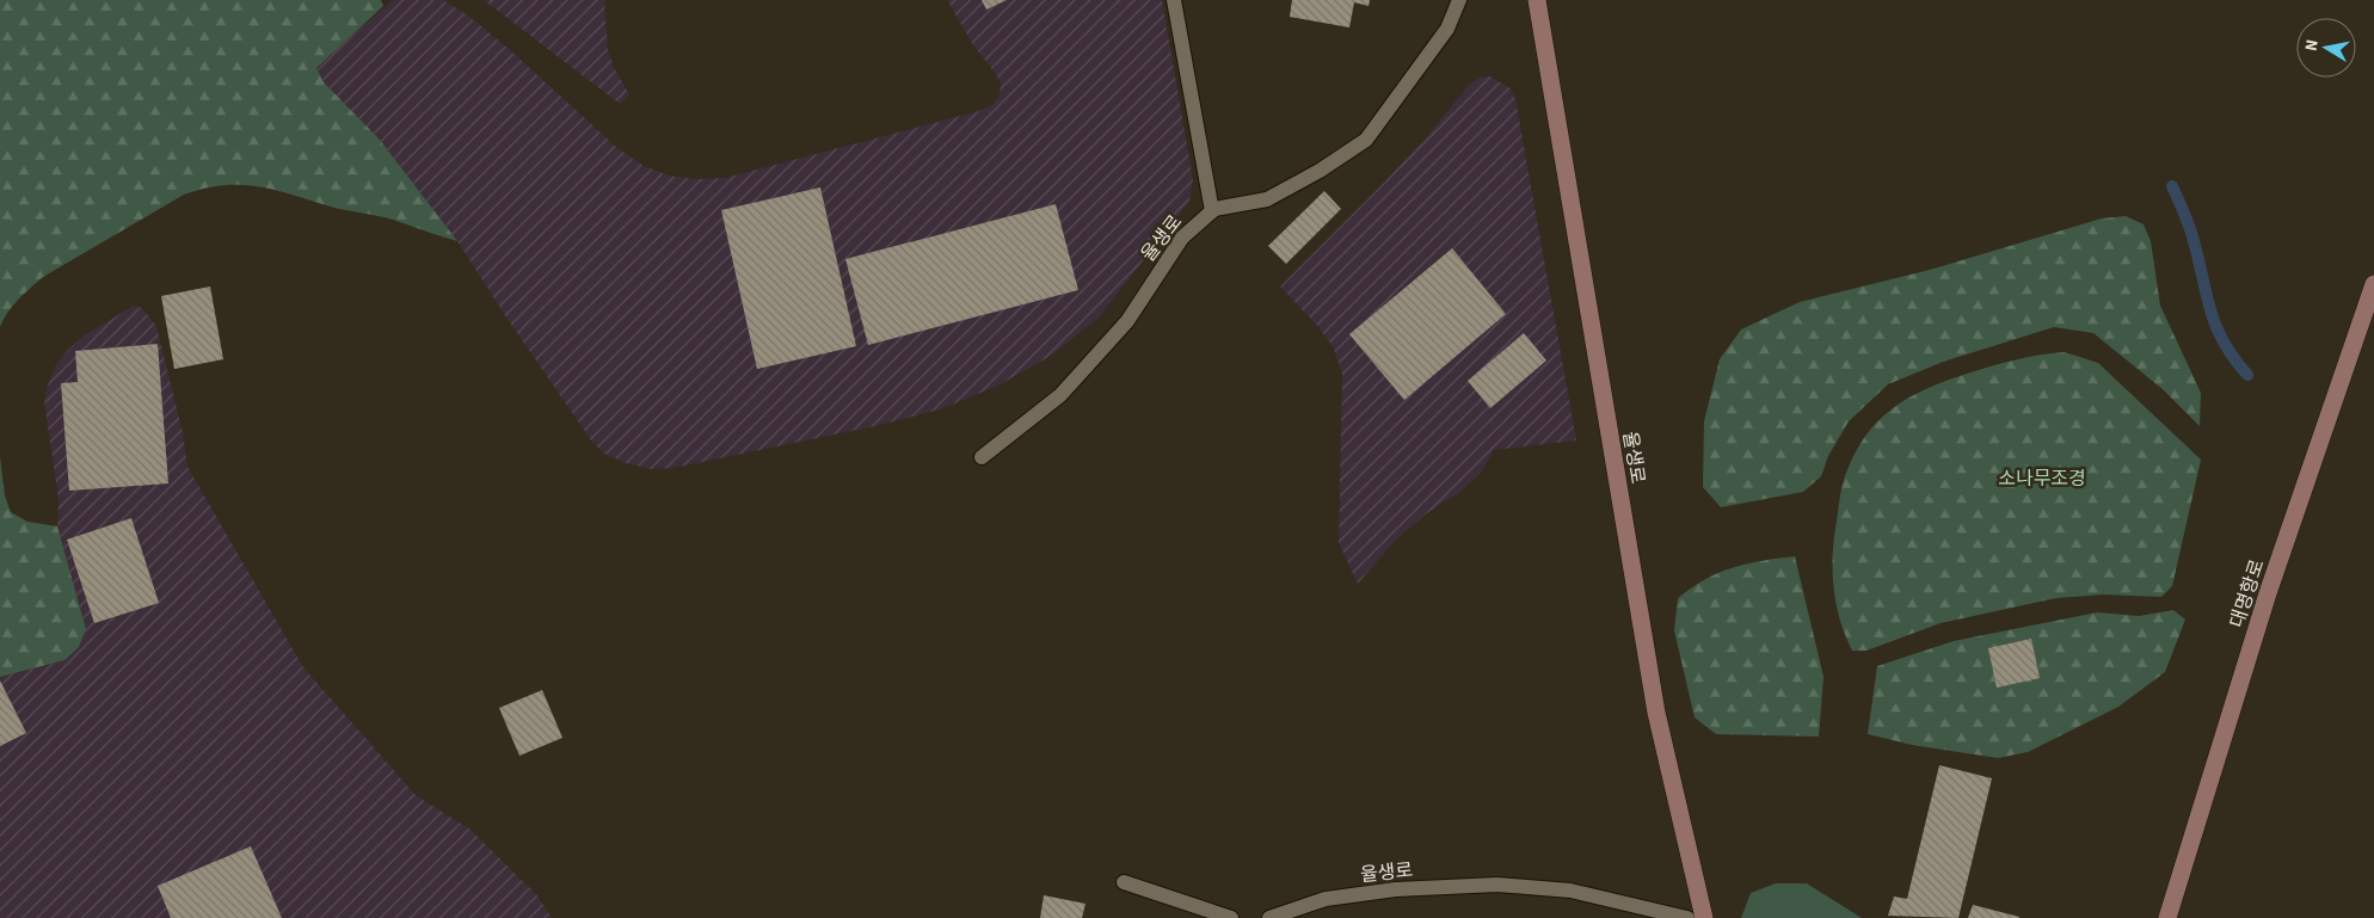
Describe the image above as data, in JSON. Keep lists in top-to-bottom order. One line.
{"streets":{"street":["율생로","대명항로"]},"parks":["소나무조경"],"north":"left"}
